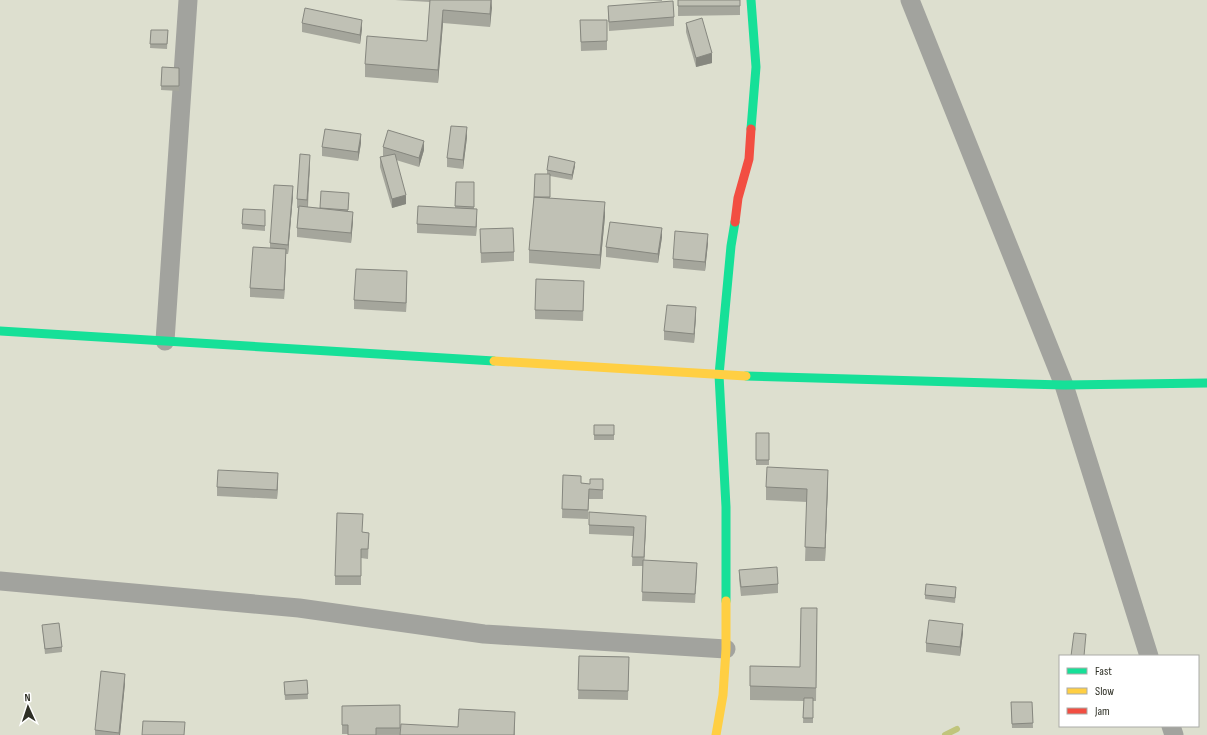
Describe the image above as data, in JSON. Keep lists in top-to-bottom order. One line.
{"legend":["Fast","Slow","Jam"],"north":"top"}
